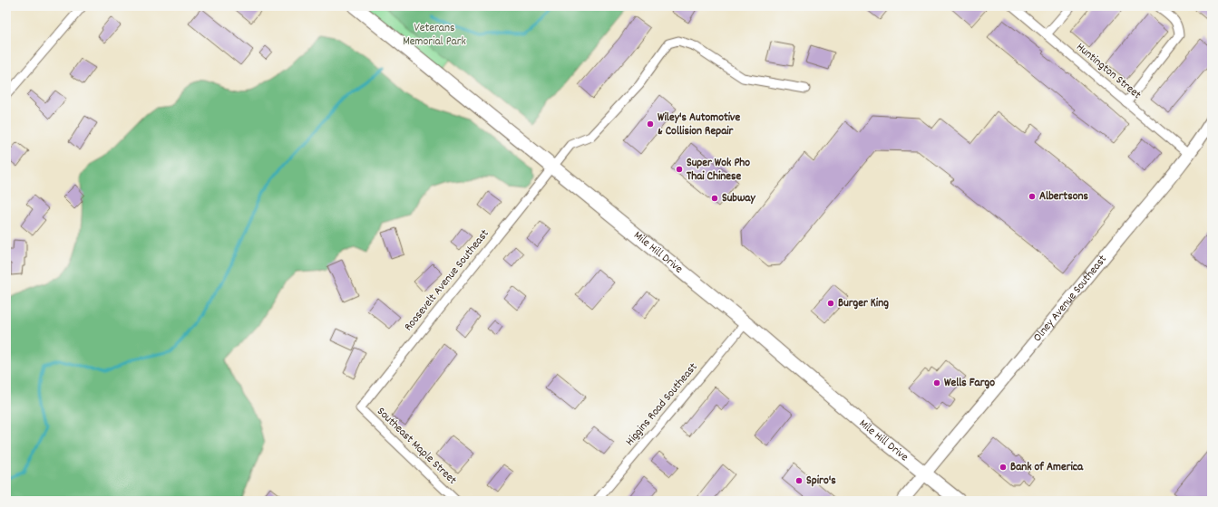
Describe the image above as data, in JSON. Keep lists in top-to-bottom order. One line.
{"streets":{"main road":["Mile Hill Drive","Olney Avenue Southeast"],"street":["Huntington Street","Roosevelt Avenue Southeast","Higgins Road Southeast","Southeast Maple Street"]},"crossings":[["Huntington Street","Olney Avenue Southeast"],["Mile Hill Drive","Roosevelt Avenue Southeast"],["Mile Hill Drive","Olney Avenue Southeast"],["Mile Hill Drive","Higgins Road Southeast"],["Roosevelt Avenue Southeast","Southeast Maple Street"]],"parks":["Veterans Memorial Park"],"places":["Wiley's Automotive & Collision Repair","Super Wok Pho Thai Chinese","Albertsons","Subway","Burger King","Wells Fargo","Bank of America","Spiro's"]}
